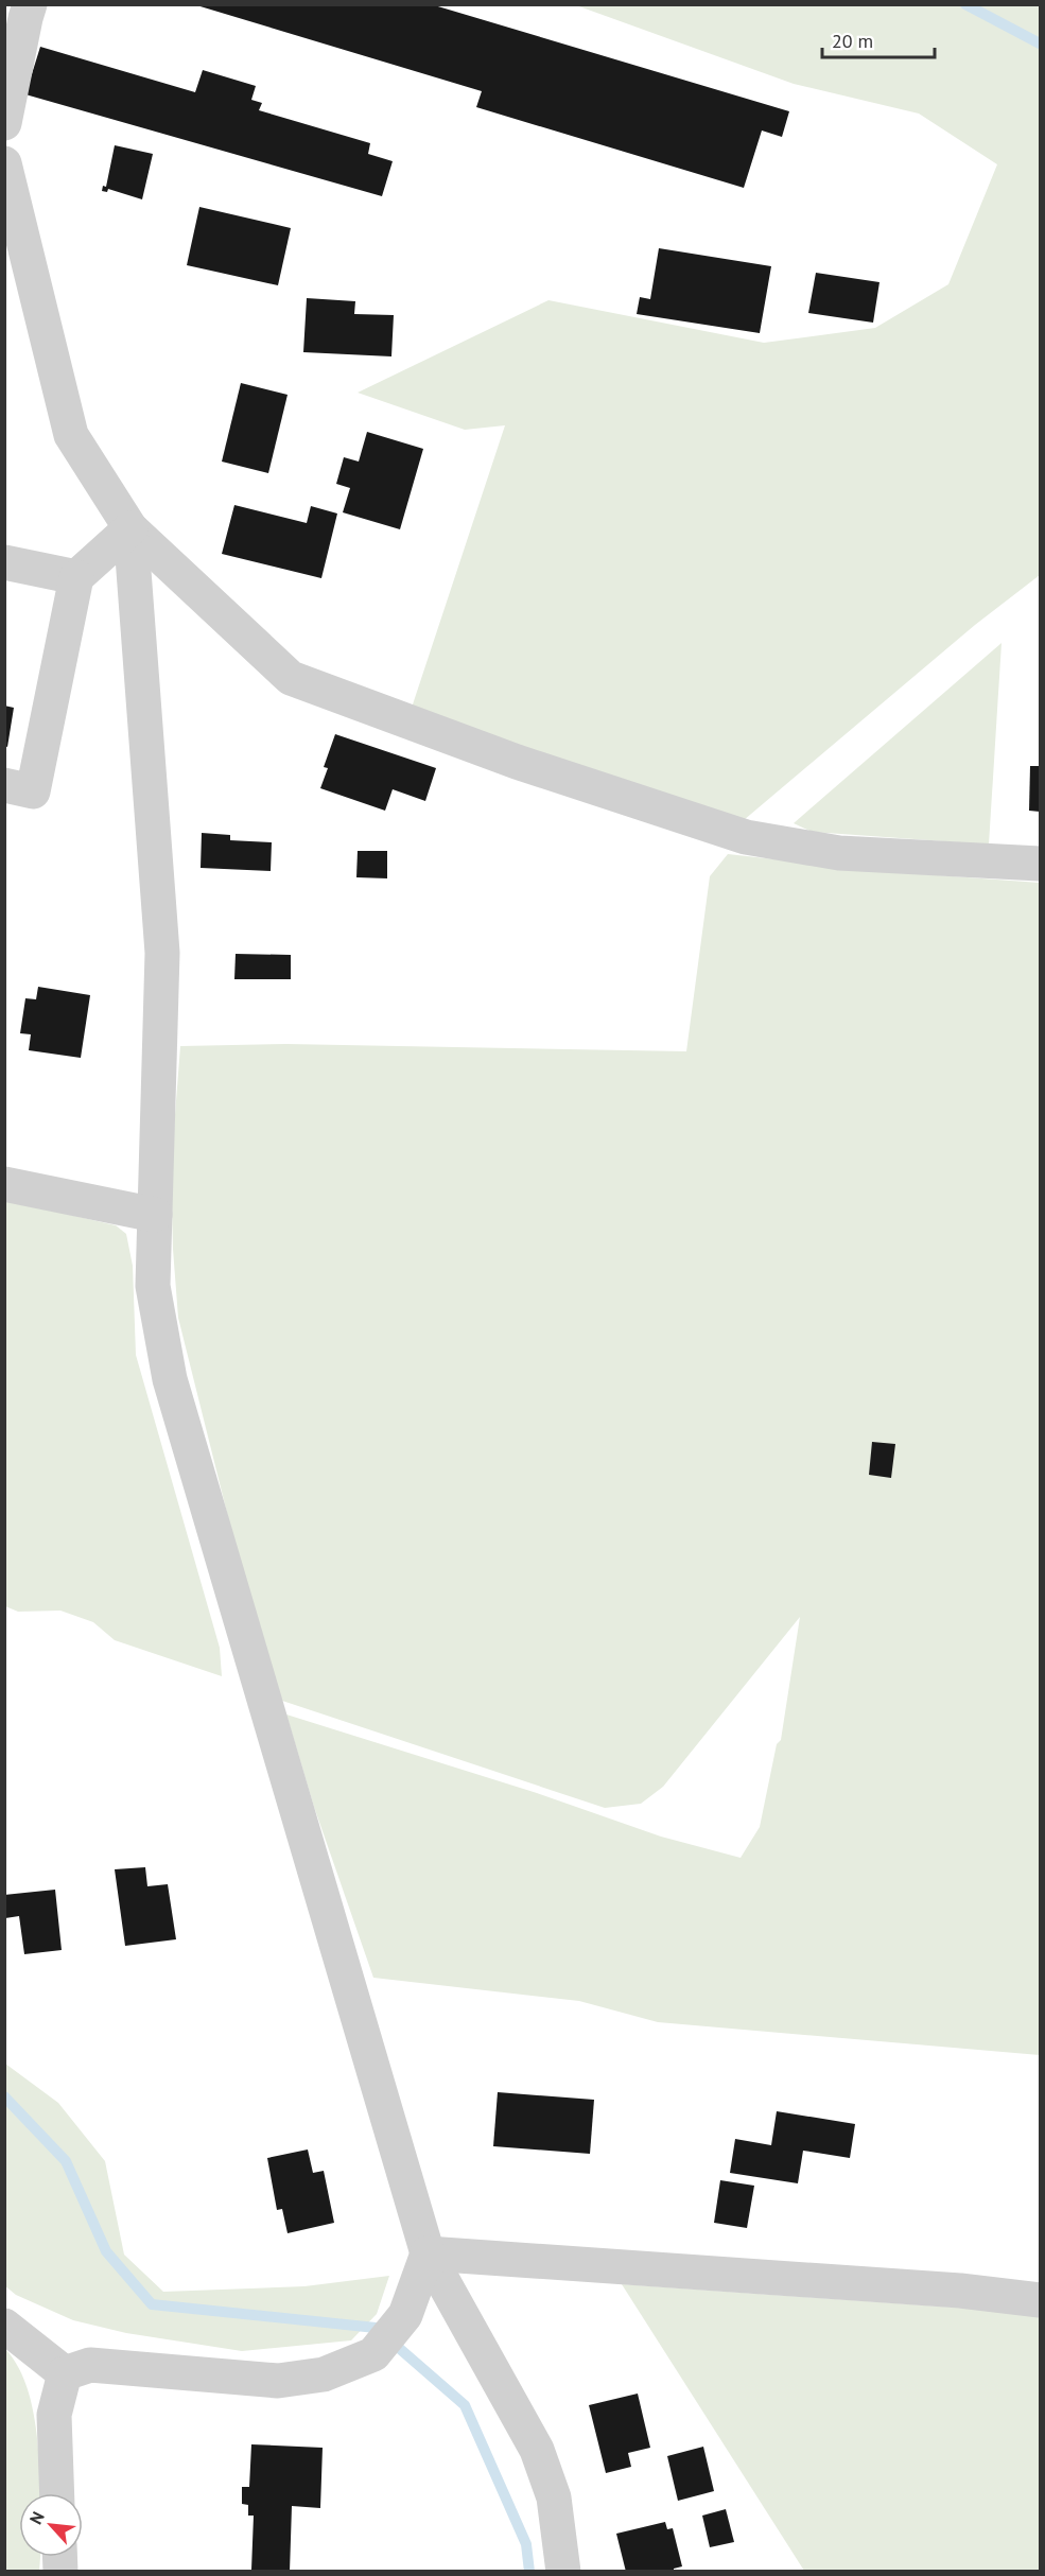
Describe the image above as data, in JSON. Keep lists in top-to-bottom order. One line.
{"scale_bar":"20 m","north":"top left"}
